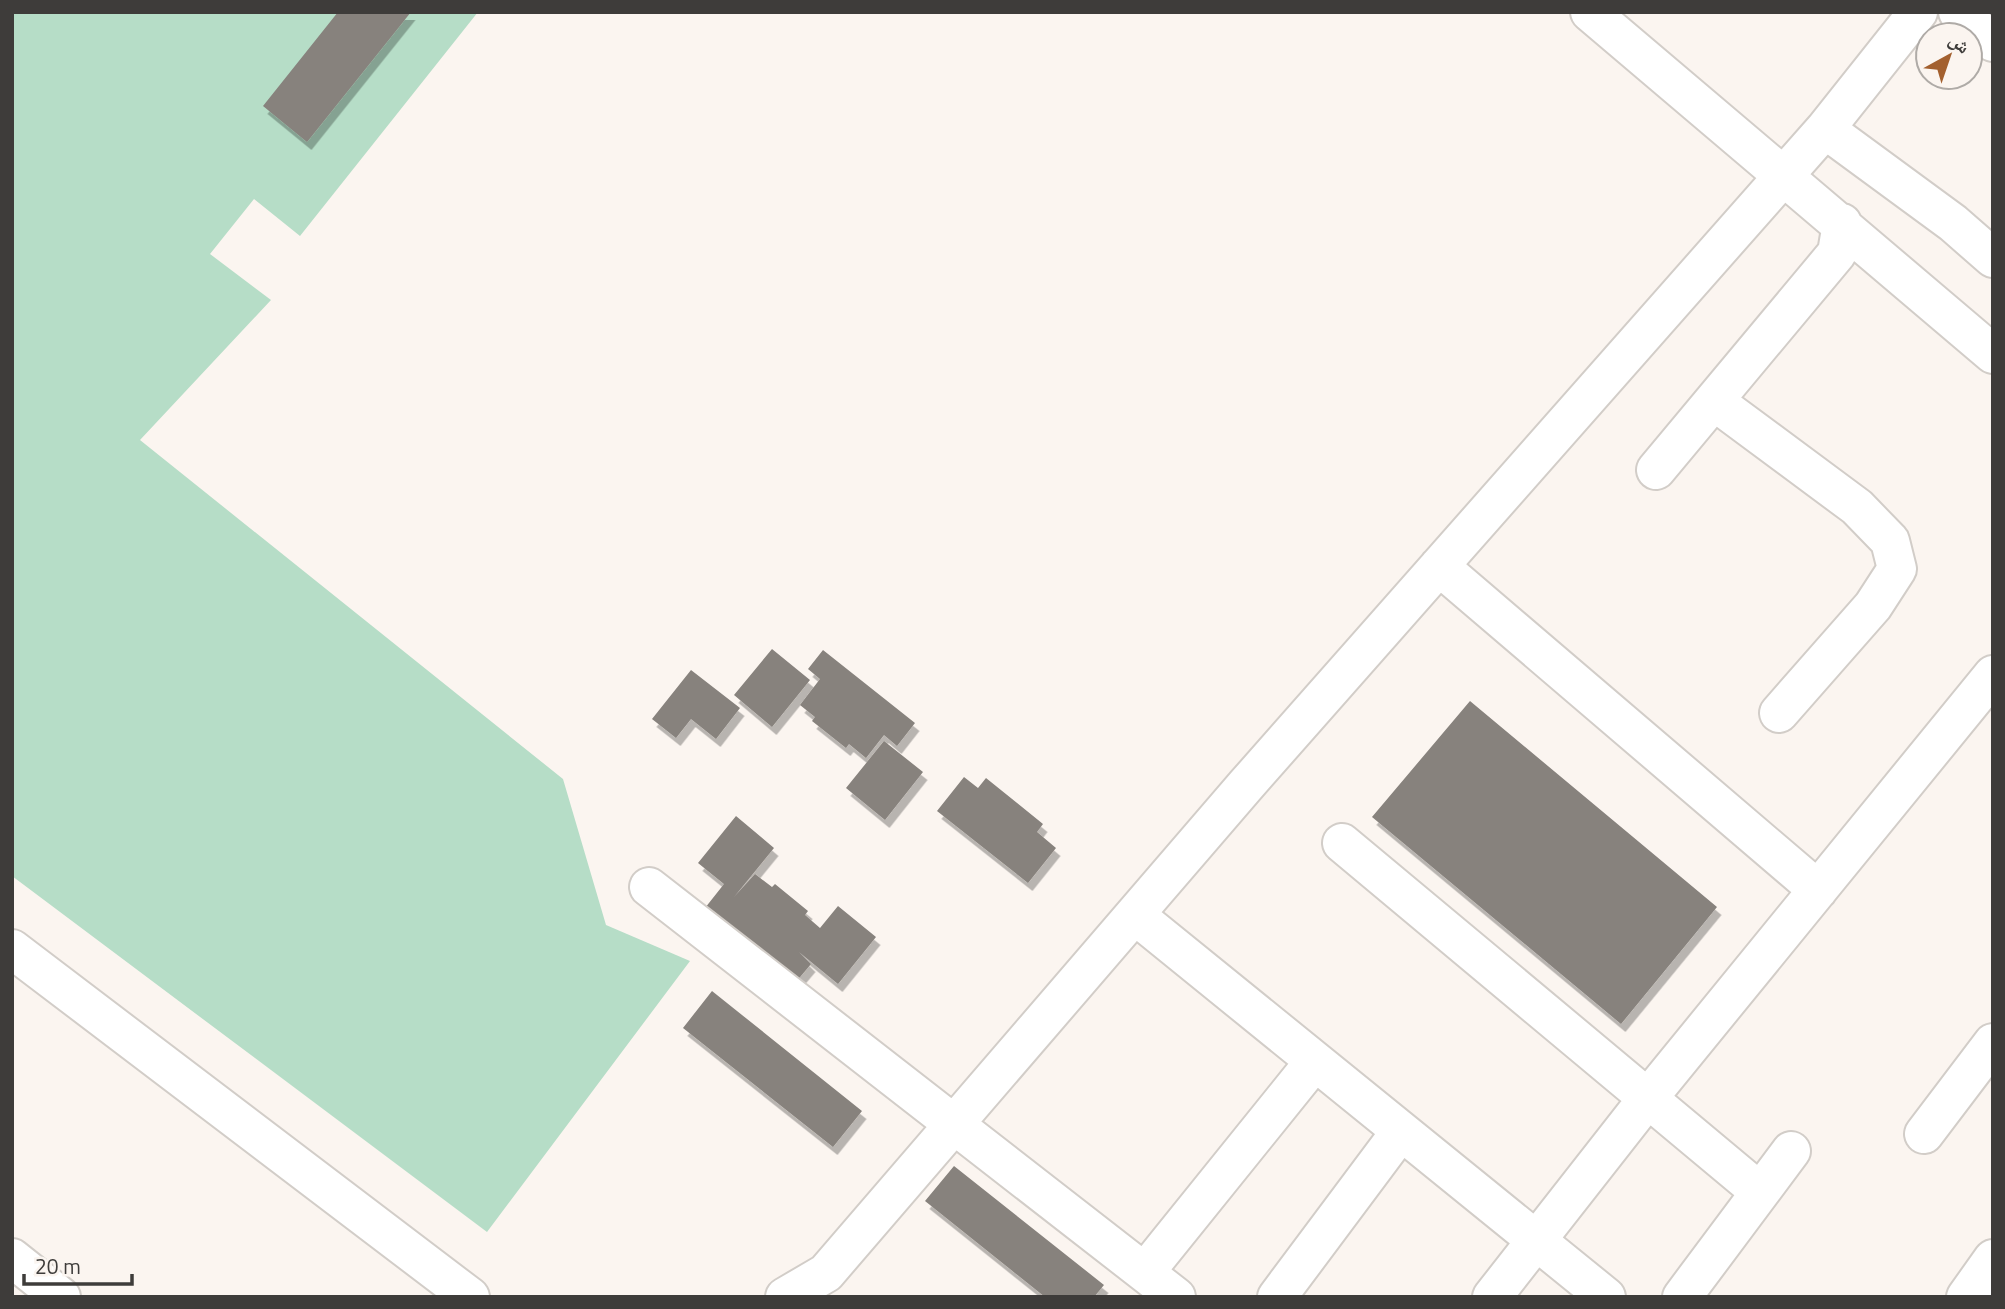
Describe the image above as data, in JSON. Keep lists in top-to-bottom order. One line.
{"scale_bar":"20 m","north":"top right"}
